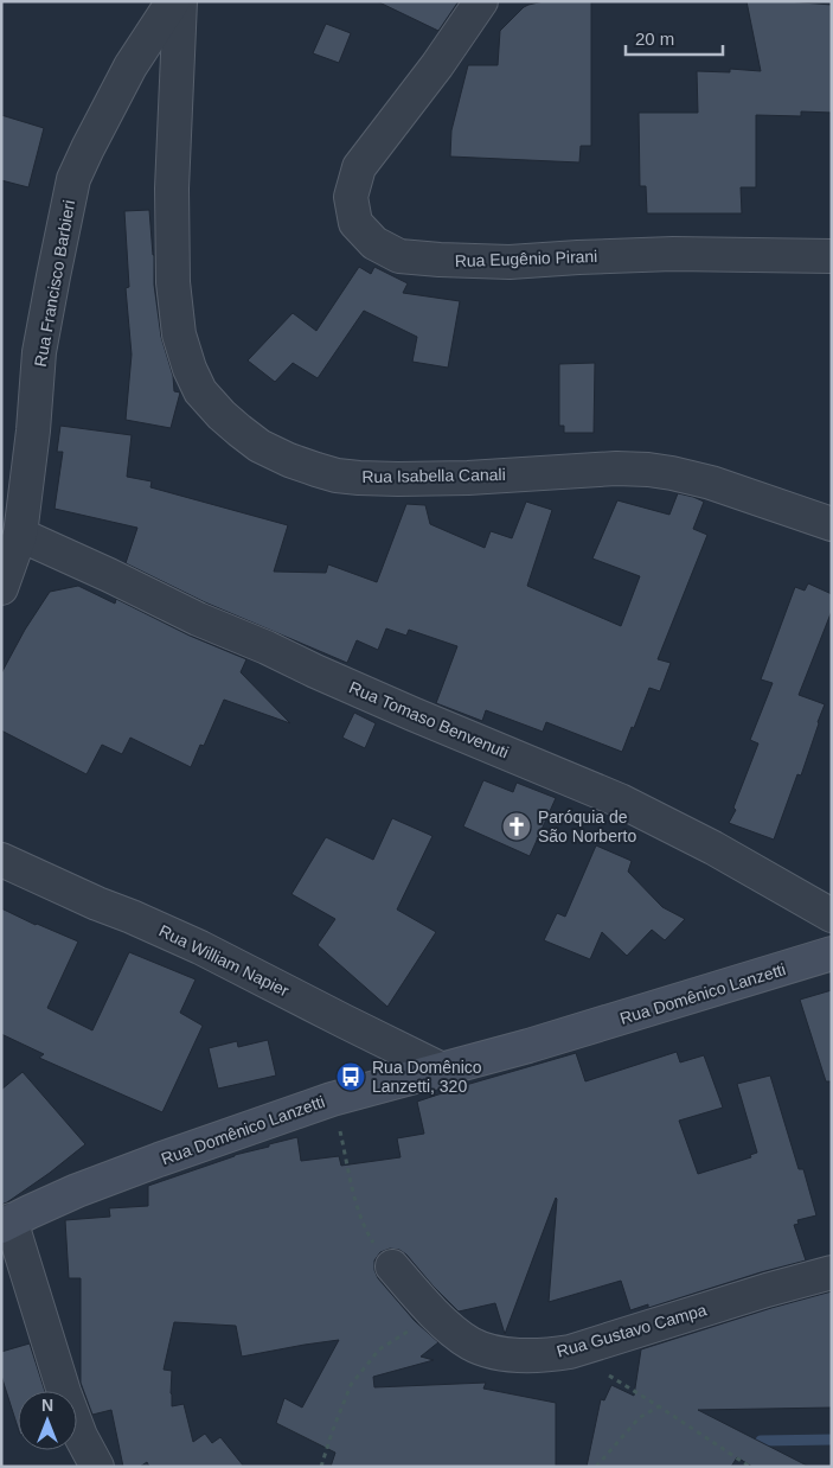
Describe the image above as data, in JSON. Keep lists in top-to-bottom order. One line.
{"streets":{"main road":["Rua Domênico Lanzetti"],"street":["Rua Eugênio Pirani","Rua Francisco Barbieri","Rua Isabella Canali","Rua Tomaso Benvenuti","Rua William Napier","Rua Gustavo Campa"]},"crossings":[["Rua Francisco Barbieri","Rua Tomaso Benvenuti"],["Rua William Napier","Rua Domênico Lanzetti"]],"places":{"church":["Paróquia de São Norberto"],"bus stop":["Rua Domênico Lanzetti, 320"]},"scale_bar":"20 m","north":"top"}
